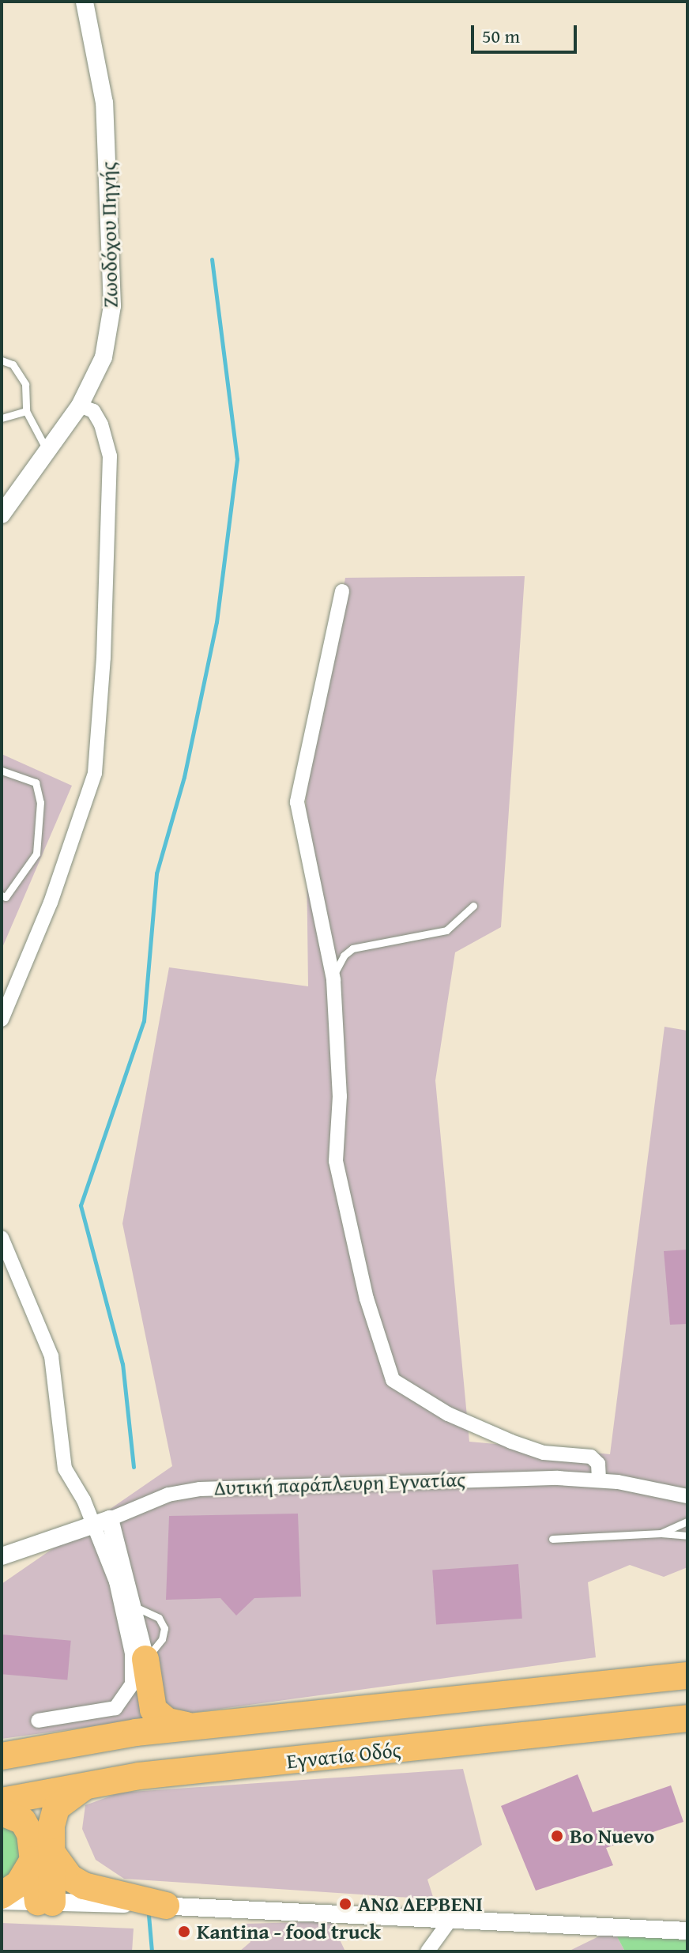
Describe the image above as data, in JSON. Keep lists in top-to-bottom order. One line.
{"streets":{"highway":["Εγνατία Οδός"],"street":["Ζωοδόχου Πηγής","Δυτική παράπλευρη Εγνατίας"]},"places":["Bo Nuevo","ΑΝΩ ΔΕΡΒΕΝΙ","Kantina - food truck"],"scale_bar":"50 m"}
